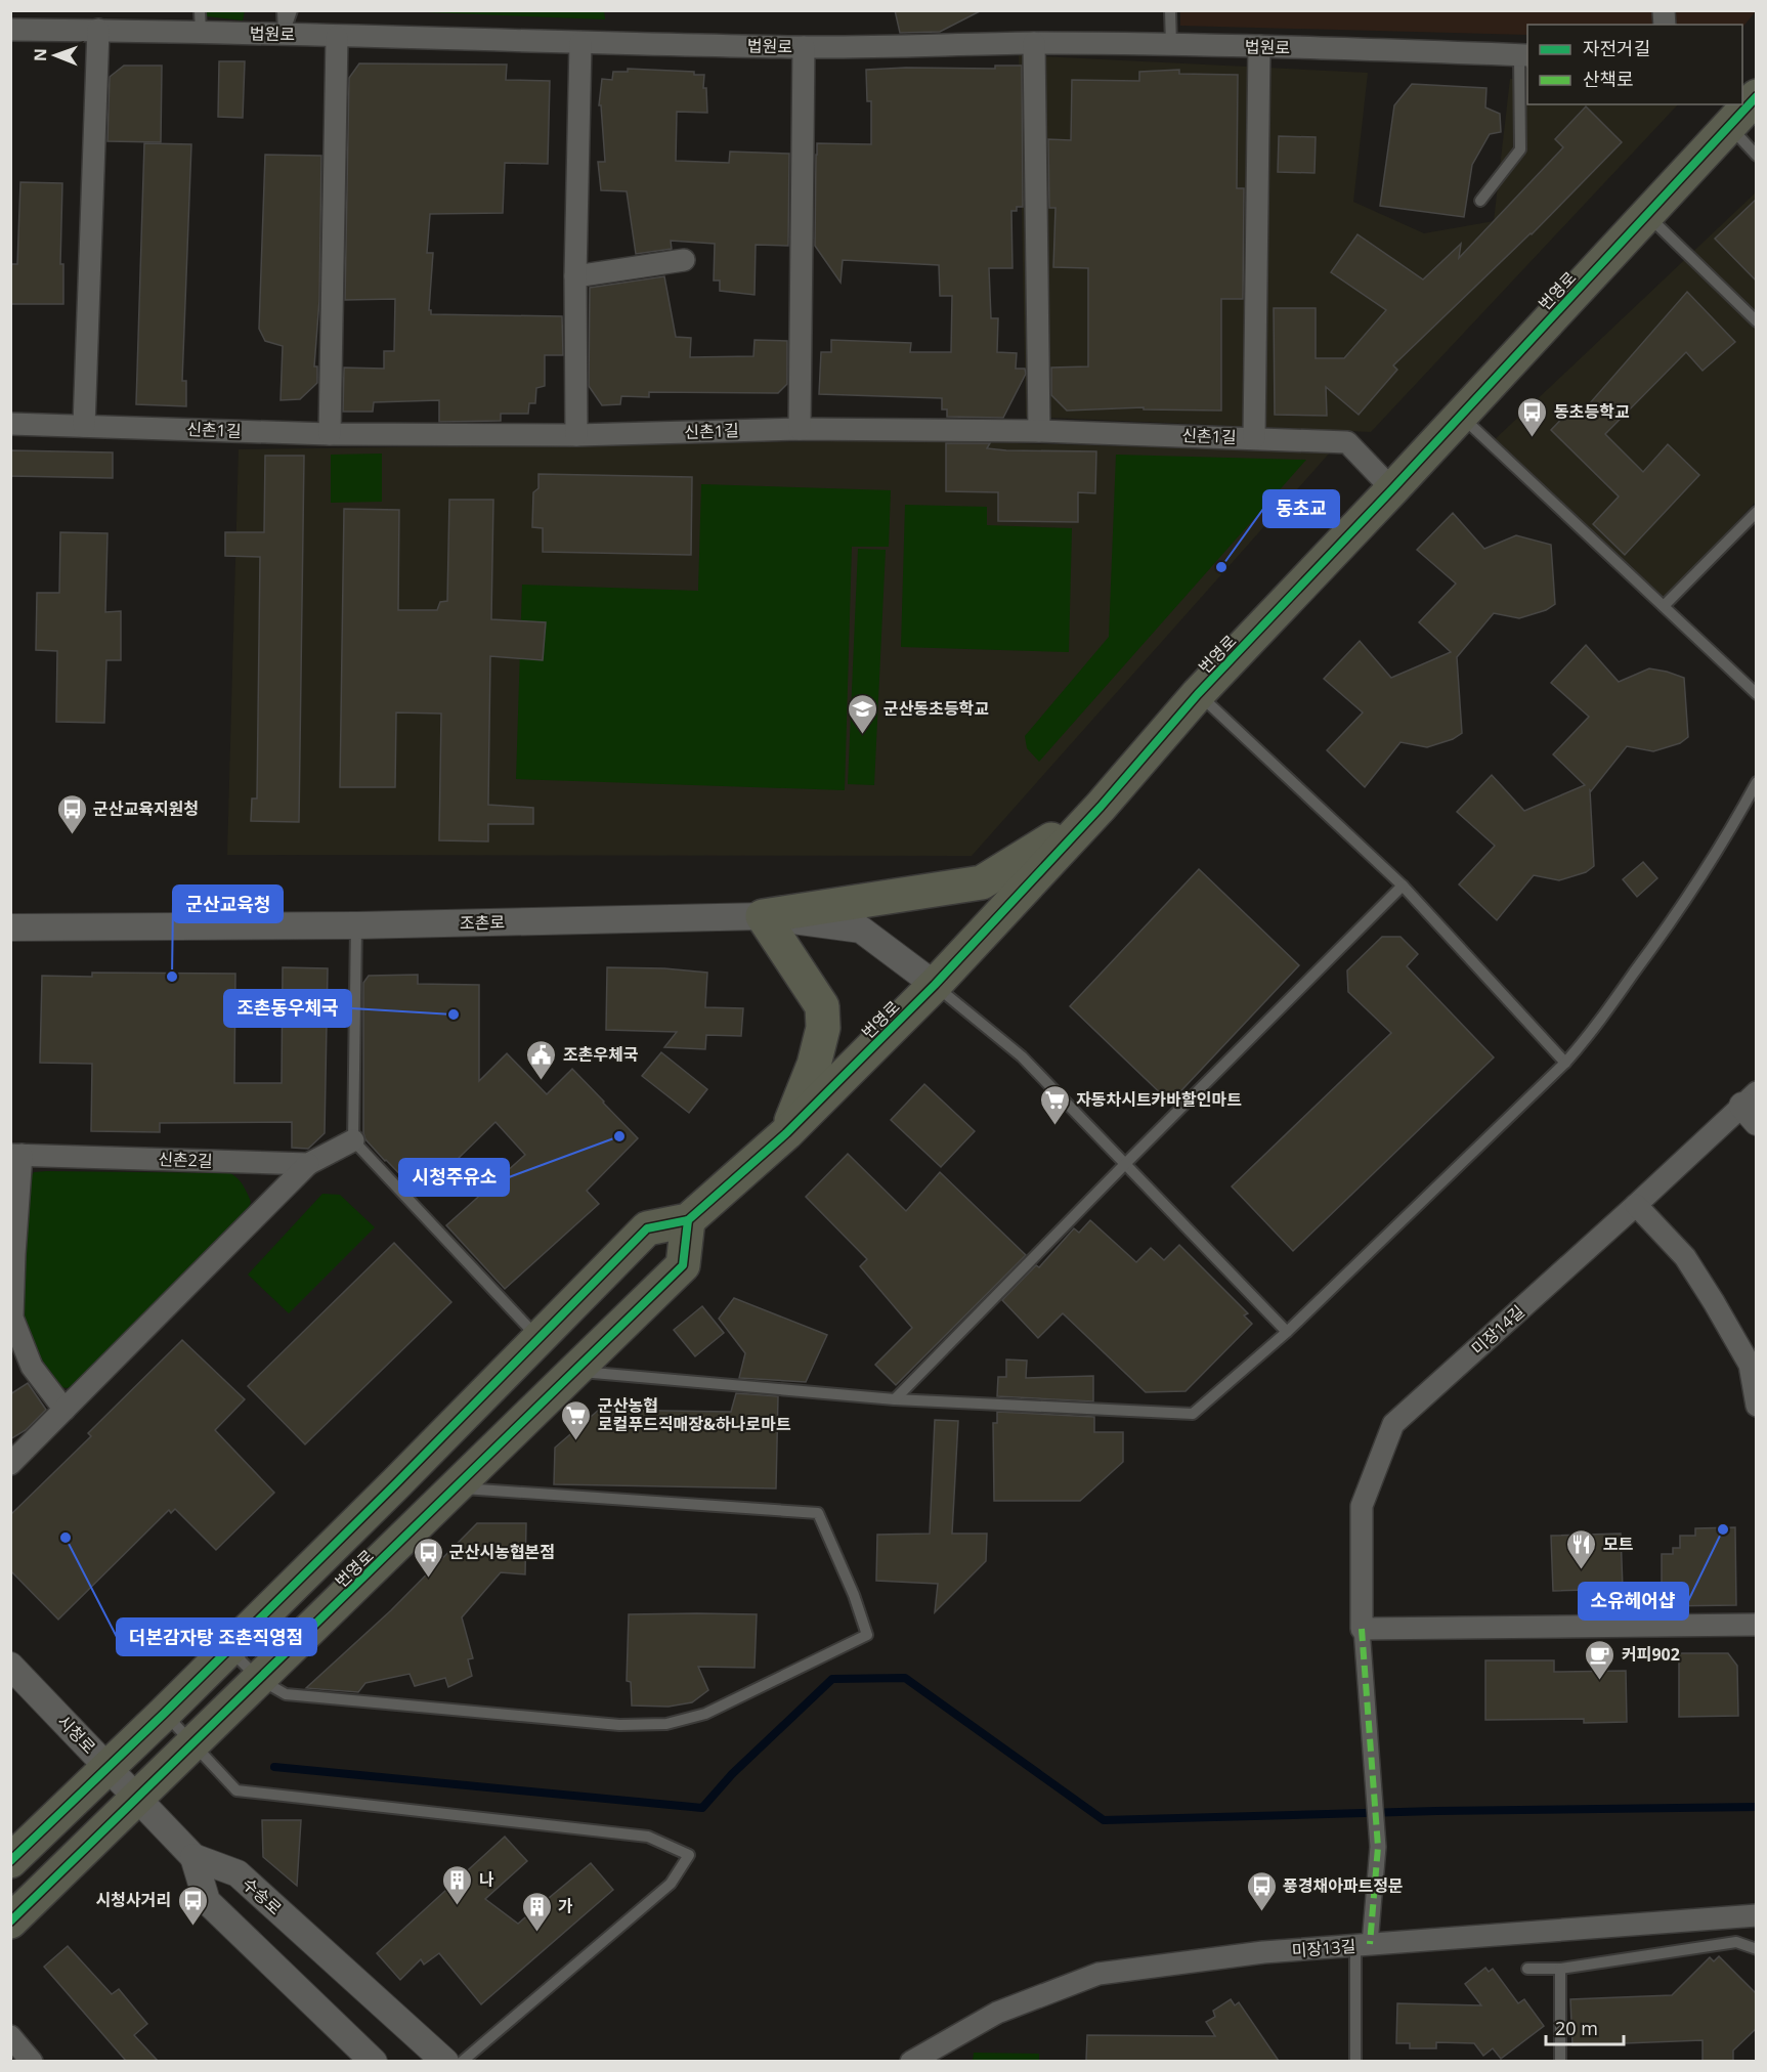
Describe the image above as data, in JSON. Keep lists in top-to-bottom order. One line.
{"streets":{"main road":["번영로"],"street":["법원로","신촌1길","조촌로","신촌2길","미장14길","시청로","수송로","미장13길"]},"crossings":[["번영로","신촌1길"],["번영로","조촌로"],["번영로","시청로"],["시청로","수송로"]],"places":{"bus stop":["동초등학교","군산교육지원청","군산시농협본점","풍경채아파트정문","시청사거리"],"other":["동초교","군산교육청","조촌동우체국","시청주유소","소유헤어샵","더본감자탕 조촌직영점"],"school or university":["군산동초등학교"],"public building":["조촌우체국"],"supermarket":["자동차시트카바할인마트","군산농협 로컬푸드직매장&하나로마트"],"restaurant":["모트"],"cafe":["커피902"],"building":["나","가"]},"legend":["자전거길","산책로"],"scale_bar":"20 m","north":"left"}
